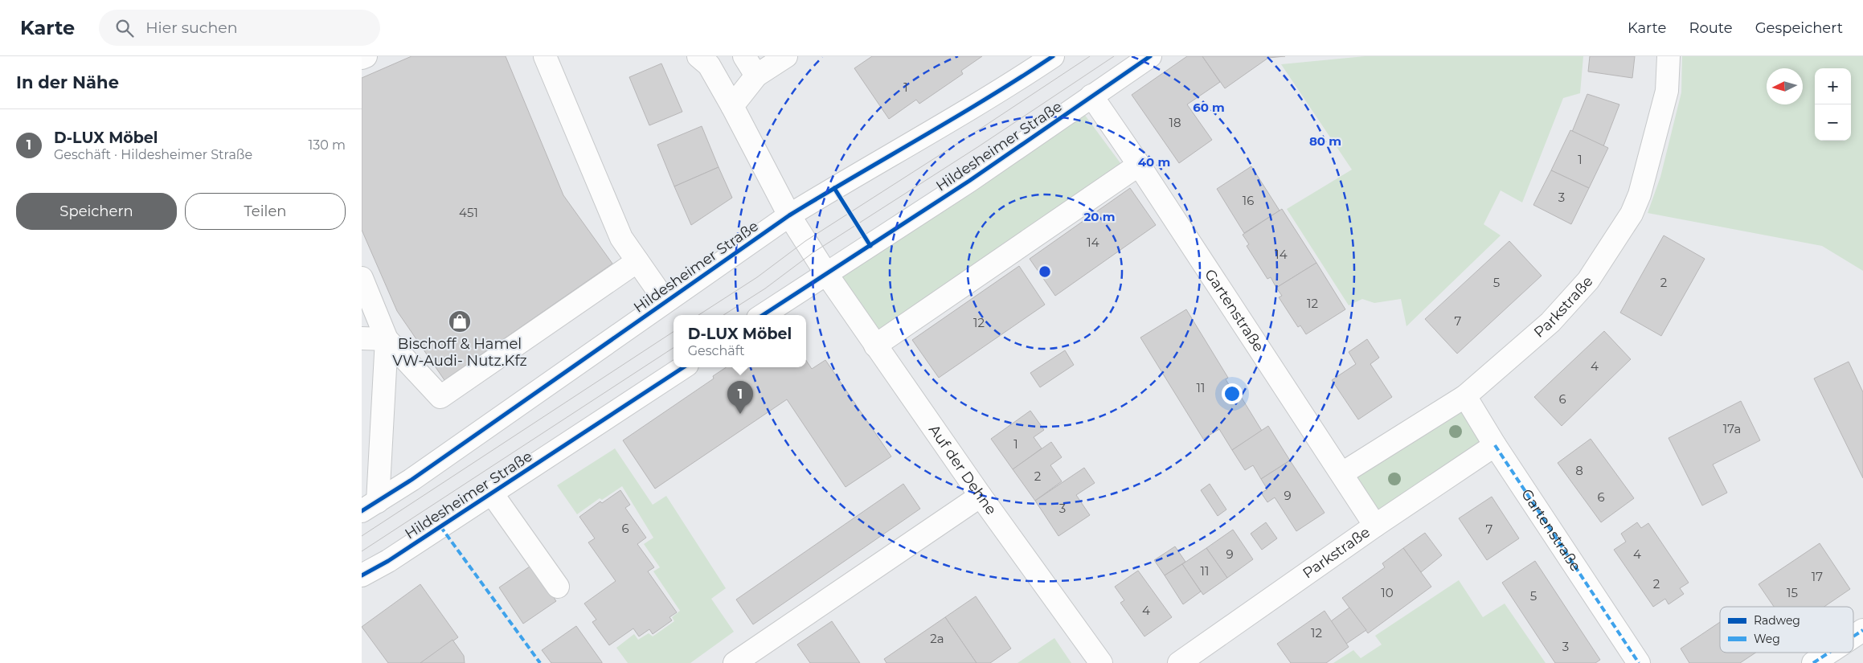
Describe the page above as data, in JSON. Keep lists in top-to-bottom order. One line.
{"streets":{"street":["Hildesheimer Straße","Parkstraße","Gartenstraße","Auf der Dehne"]},"crossings":[["Hildesheimer Straße","Gartenstraße"],["Hildesheimer Straße","Auf der Dehne"],["Parkstraße","Gartenstraße"]],"places":{"shop":["Bischoff & Hamel VW-Audi- Nutz.Kfz"]},"house_numbers":["1","18","1","3","16","451","14","14","5","2","12","7","12","4","11","6","17a","1","8","2","9","6","3","6","7","9","4","11","17","2","10","15","5","4","12","2a","3"],"legend":["Radweg","Weg"],"north":"left","page":{"header":"Karte","search":"Hier suchen","nav":["Karte","Route","Gespeichert"],"heading":"In der Nähe","map_buttons":["+","−"],"list":[{"mark":"1","name":"D-LUX Möbel","note":"Geschäft · Hildesheimer Straße","value":"130 m"}],"buttons":["Speichern","Teilen"],"popup":["D-LUX Möbel","Geschäft"],"pins":"1"},"rings":["60 m","80 m","40 m","20 m"]}
